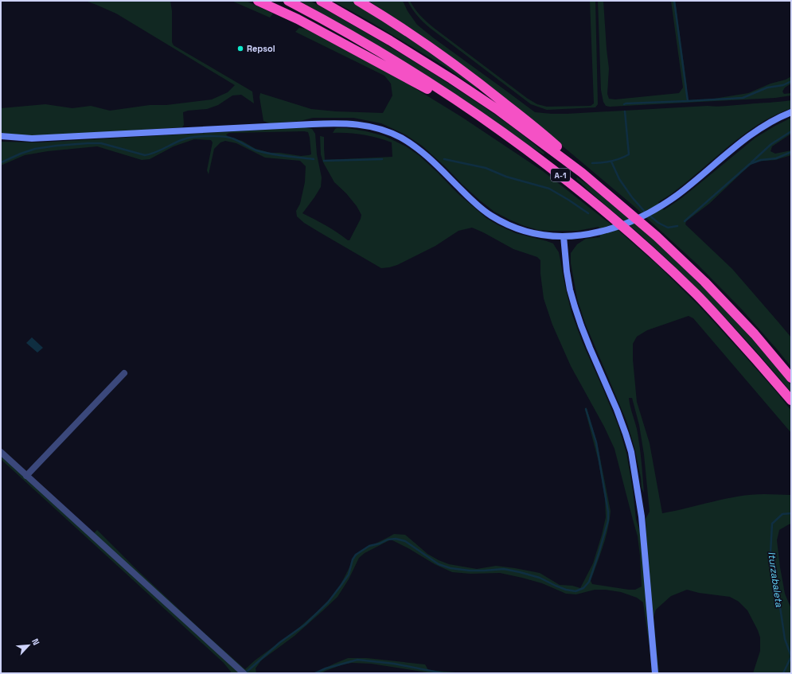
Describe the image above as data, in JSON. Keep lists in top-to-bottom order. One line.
{"streets":{"highway":["A-1"]},"water":["Iturzabaleta"],"places":["Repsol"],"north":"top right"}
